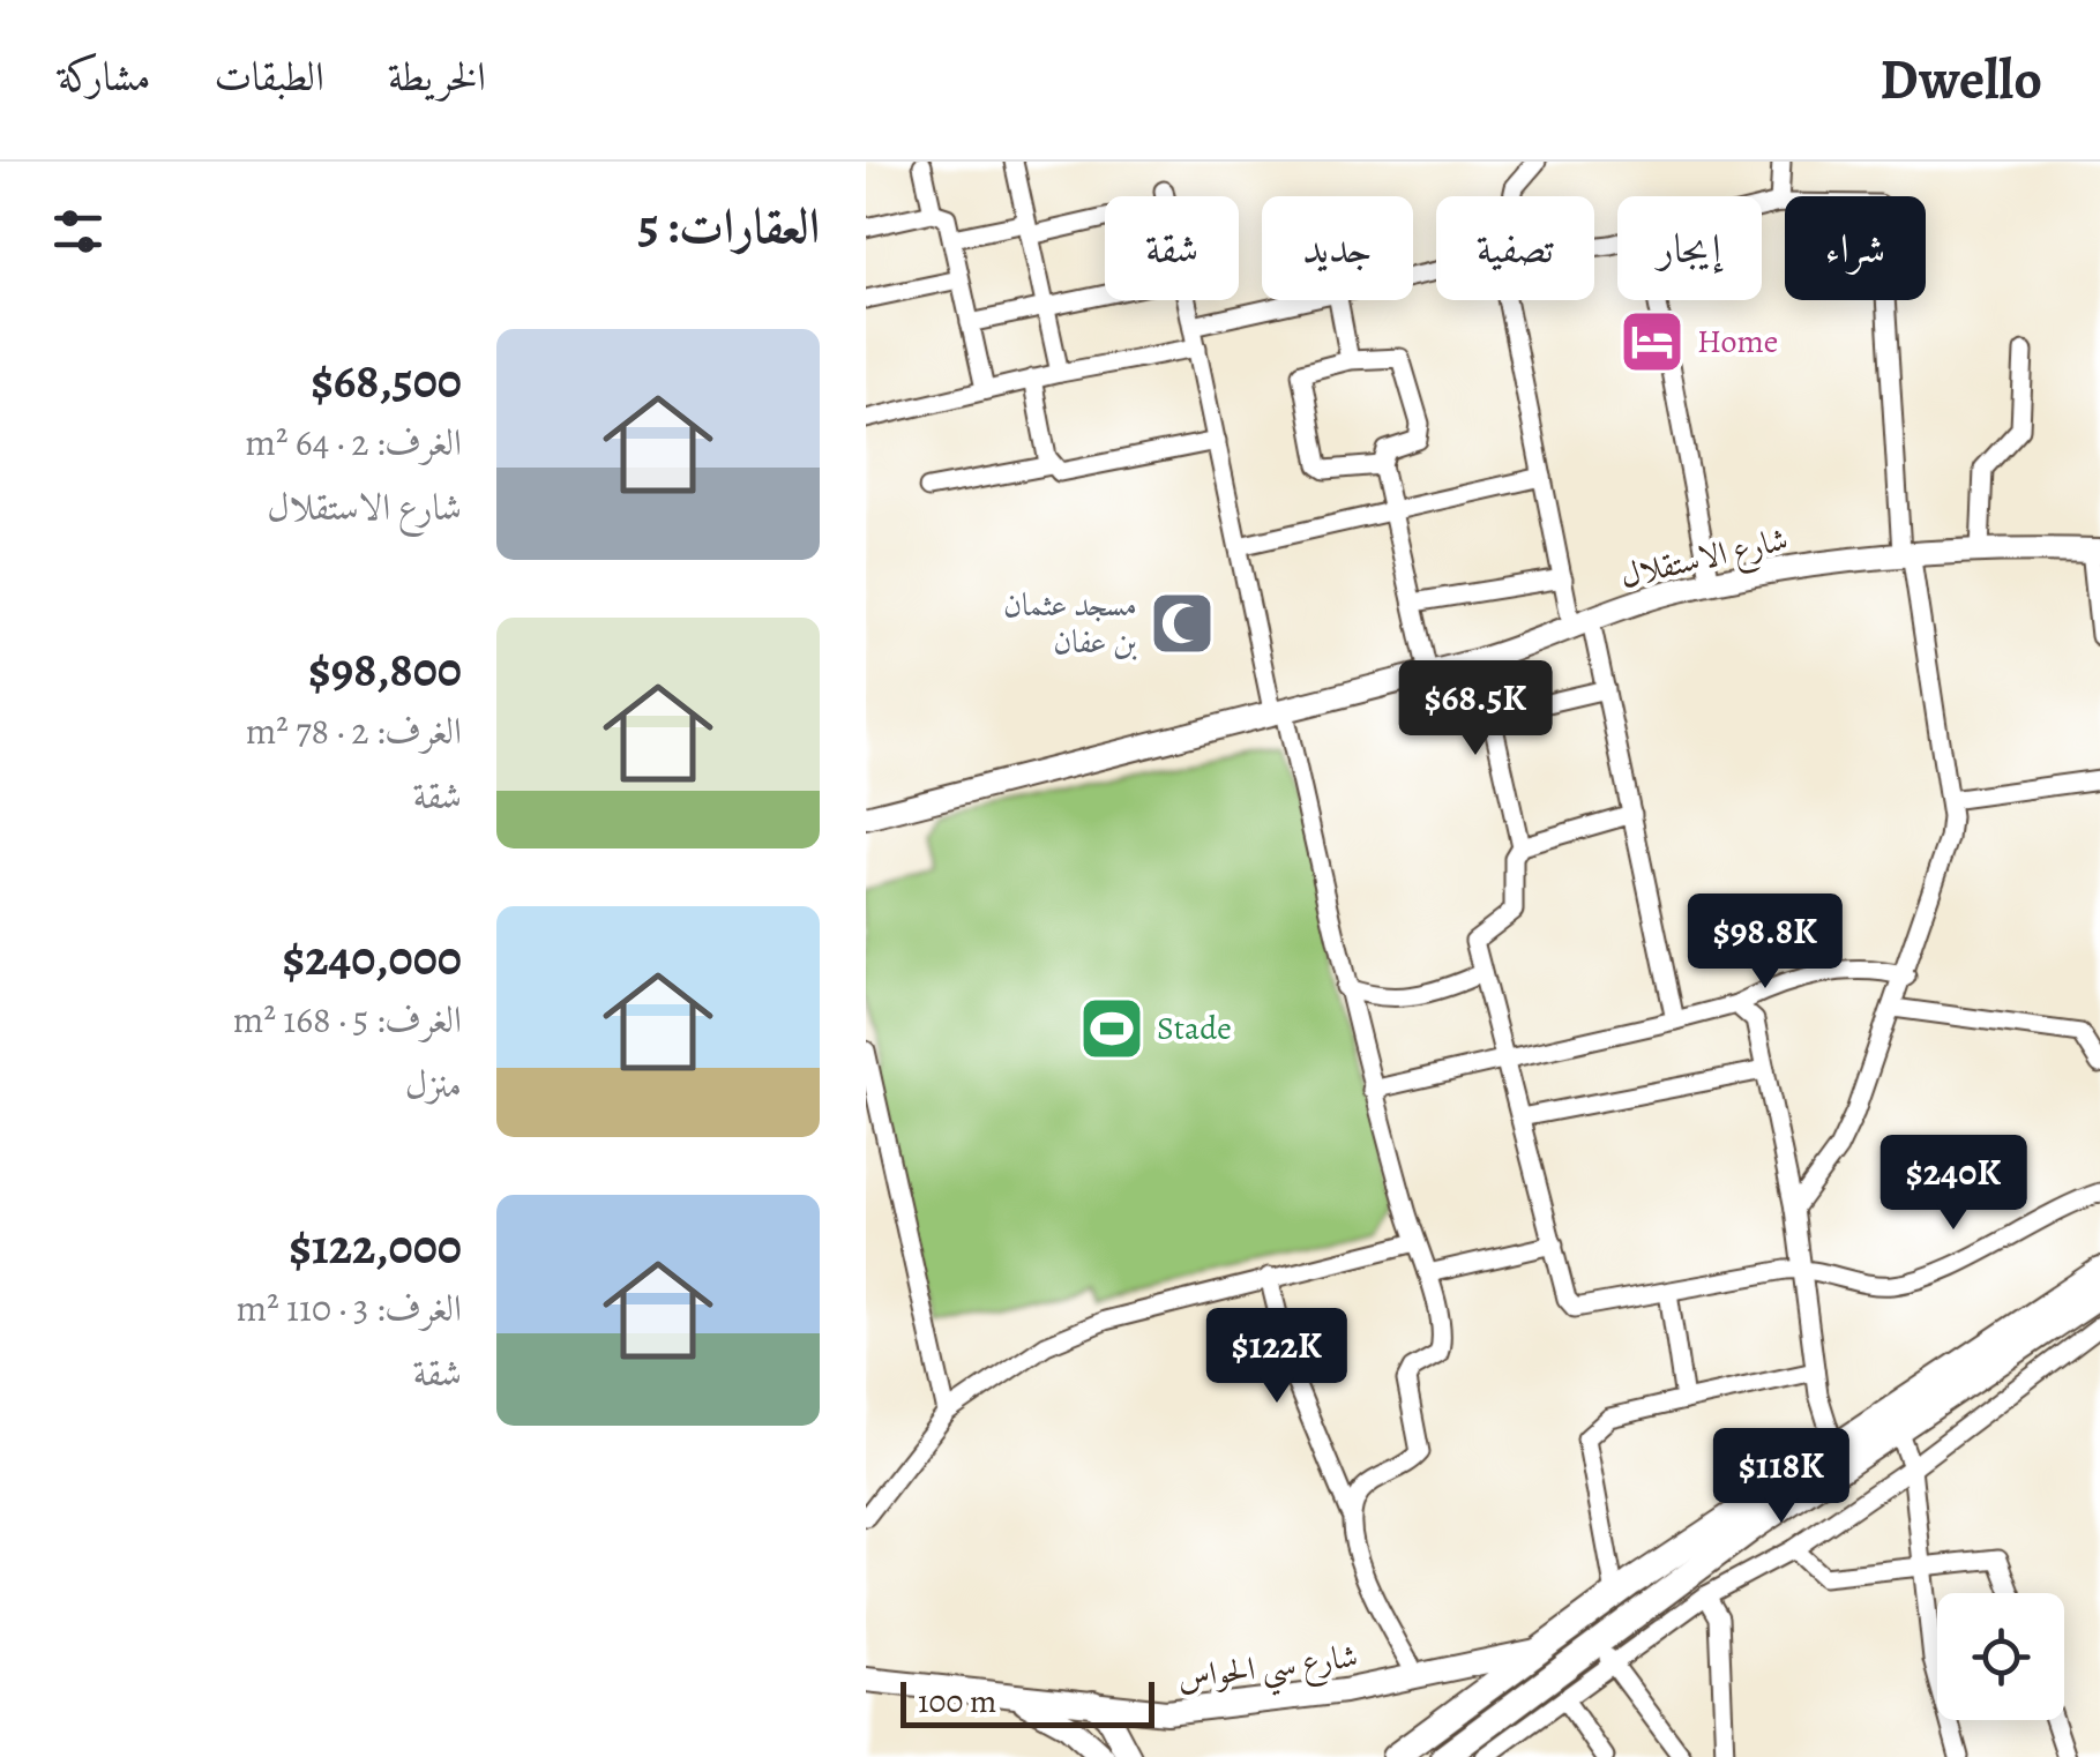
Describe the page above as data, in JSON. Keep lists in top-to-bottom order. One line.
{"streets":{"street":["شارع الاستقلال","شارع سي الحواس"]},"places":{"hotel":["Home"],"mosque":["مسجد عثمان بن عفان"],"sports":["Stade"]},"scale_bar":"100 m","page":{"header":"Dwello","nav":["الخريطة","الطبقات","مشاركة"],"heading":"العقارات: 5","chip":["شراء","إيجار","تصفية","جديد","شقة"],"list":[{"name":"$68,500","note":"الغرف: 2 · 64 m² · شارع الاستقلال"},{"name":"$98,800","note":"الغرف: 2 · 78 m² · شقة"},{"name":"$240,000","note":"الغرف: 5 · 168 m² · منزل"},{"name":"$122,000","note":"الغرف: 3 · 110 m² · شقة"}],"price":["$68.5K","$98.8K","$240K","$122K","$118K"],"scale":"100 m"}}
